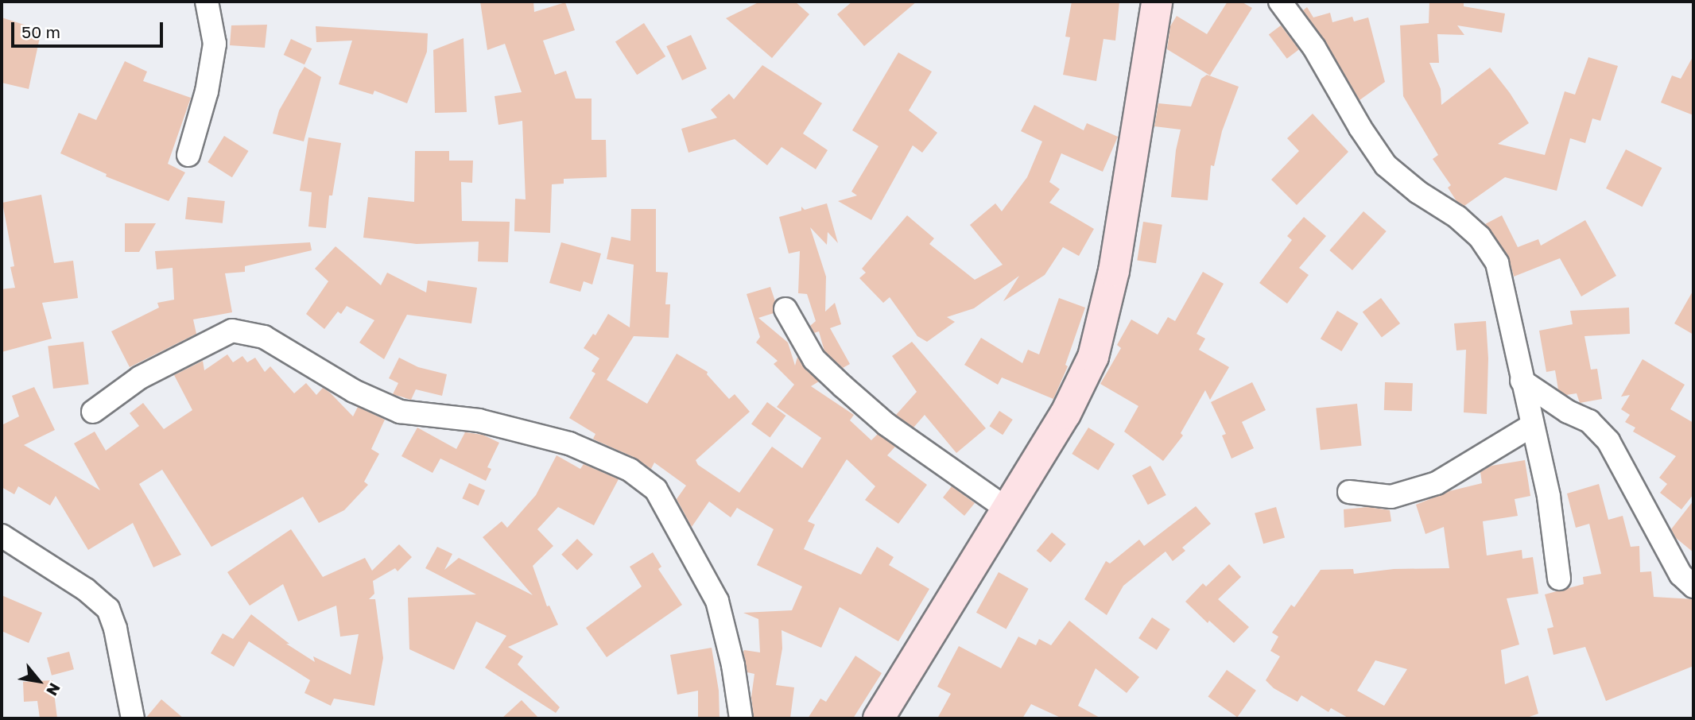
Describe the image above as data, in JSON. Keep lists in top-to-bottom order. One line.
{"scale_bar":"50 m","north":"bottom right"}
